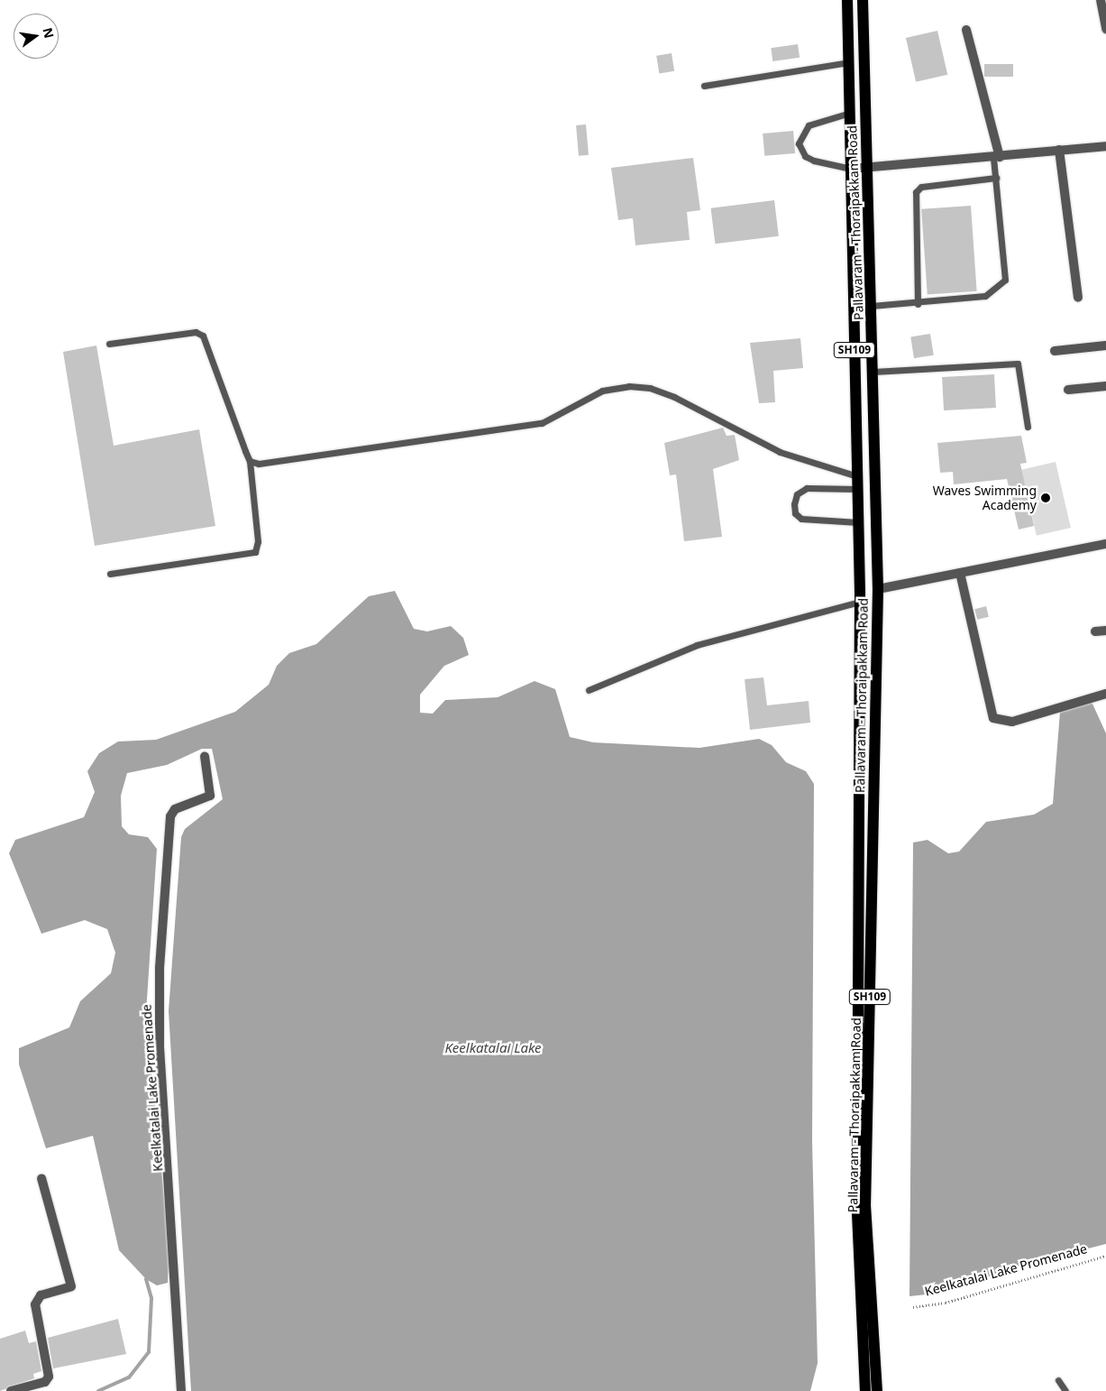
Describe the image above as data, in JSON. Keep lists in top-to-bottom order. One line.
{"streets":{"main road":["Pallavaram - Thoraipakkam Road","SH109"],"street":["Keelkatalai Lake Promenade"]},"water":["Keelkatalai Lake"],"places":["Waves Swimming Academy"],"north":"right"}
